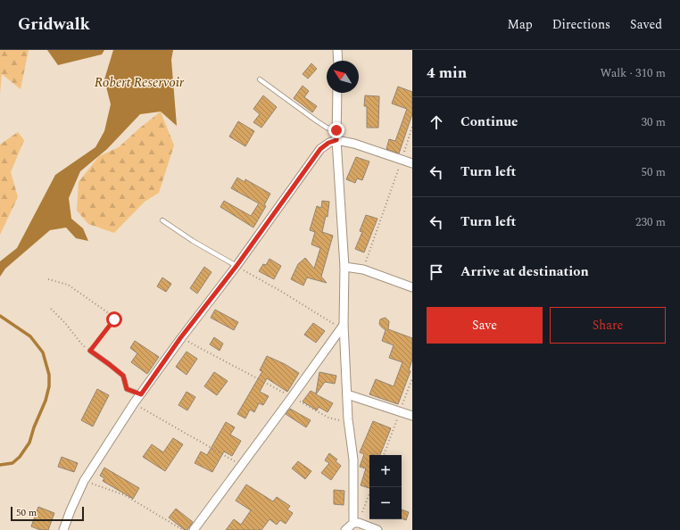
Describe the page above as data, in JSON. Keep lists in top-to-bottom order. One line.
{"water":["Robert Reservoir"],"scale_bar":"50 m","north":"top left","page":{"header":"Gridwalk","nav":["Map","Directions","Saved"],"heading":["4 min","Walk · 310 m"],"list":[["Continue","30 m"],["Turn left","50 m"],["Turn left","230 m"],"Arrive at destination"],"buttons":["Save","Share"],"map_buttons":["+","−"],"scale":"50 m"}}
